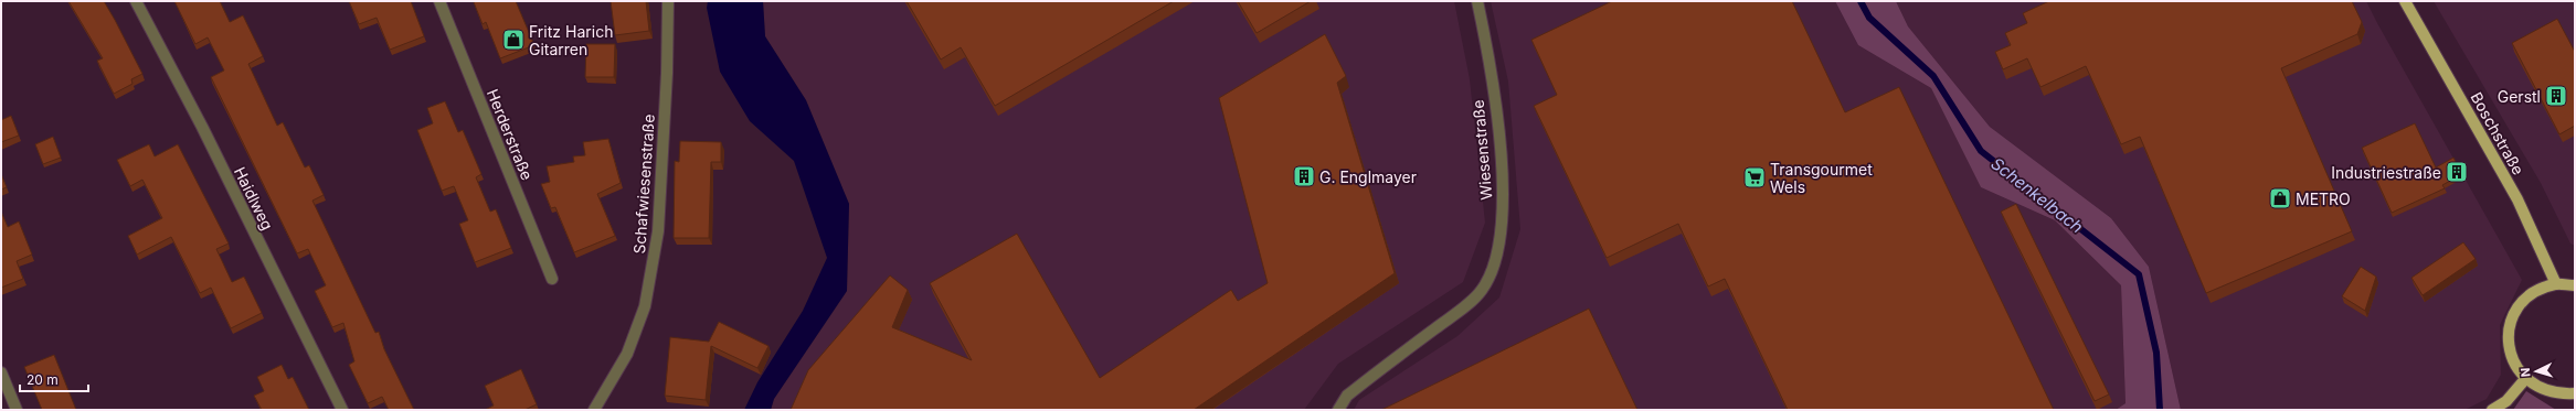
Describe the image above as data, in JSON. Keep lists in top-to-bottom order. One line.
{"streets":{"main road":["Boschstraße"],"street":["Herderstraße","Wiesenstraße","Schafwiesenstraße","Haidlweg"]},"water":["Schenkelbach"],"places":{"shop":["Fritz Harich Gitarren","METRO"],"building":["Gerstl","Industriestraße","G. Englmayer"],"supermarket":["Transgourmet Wels"]},"scale_bar":"20 m","north":"left"}
